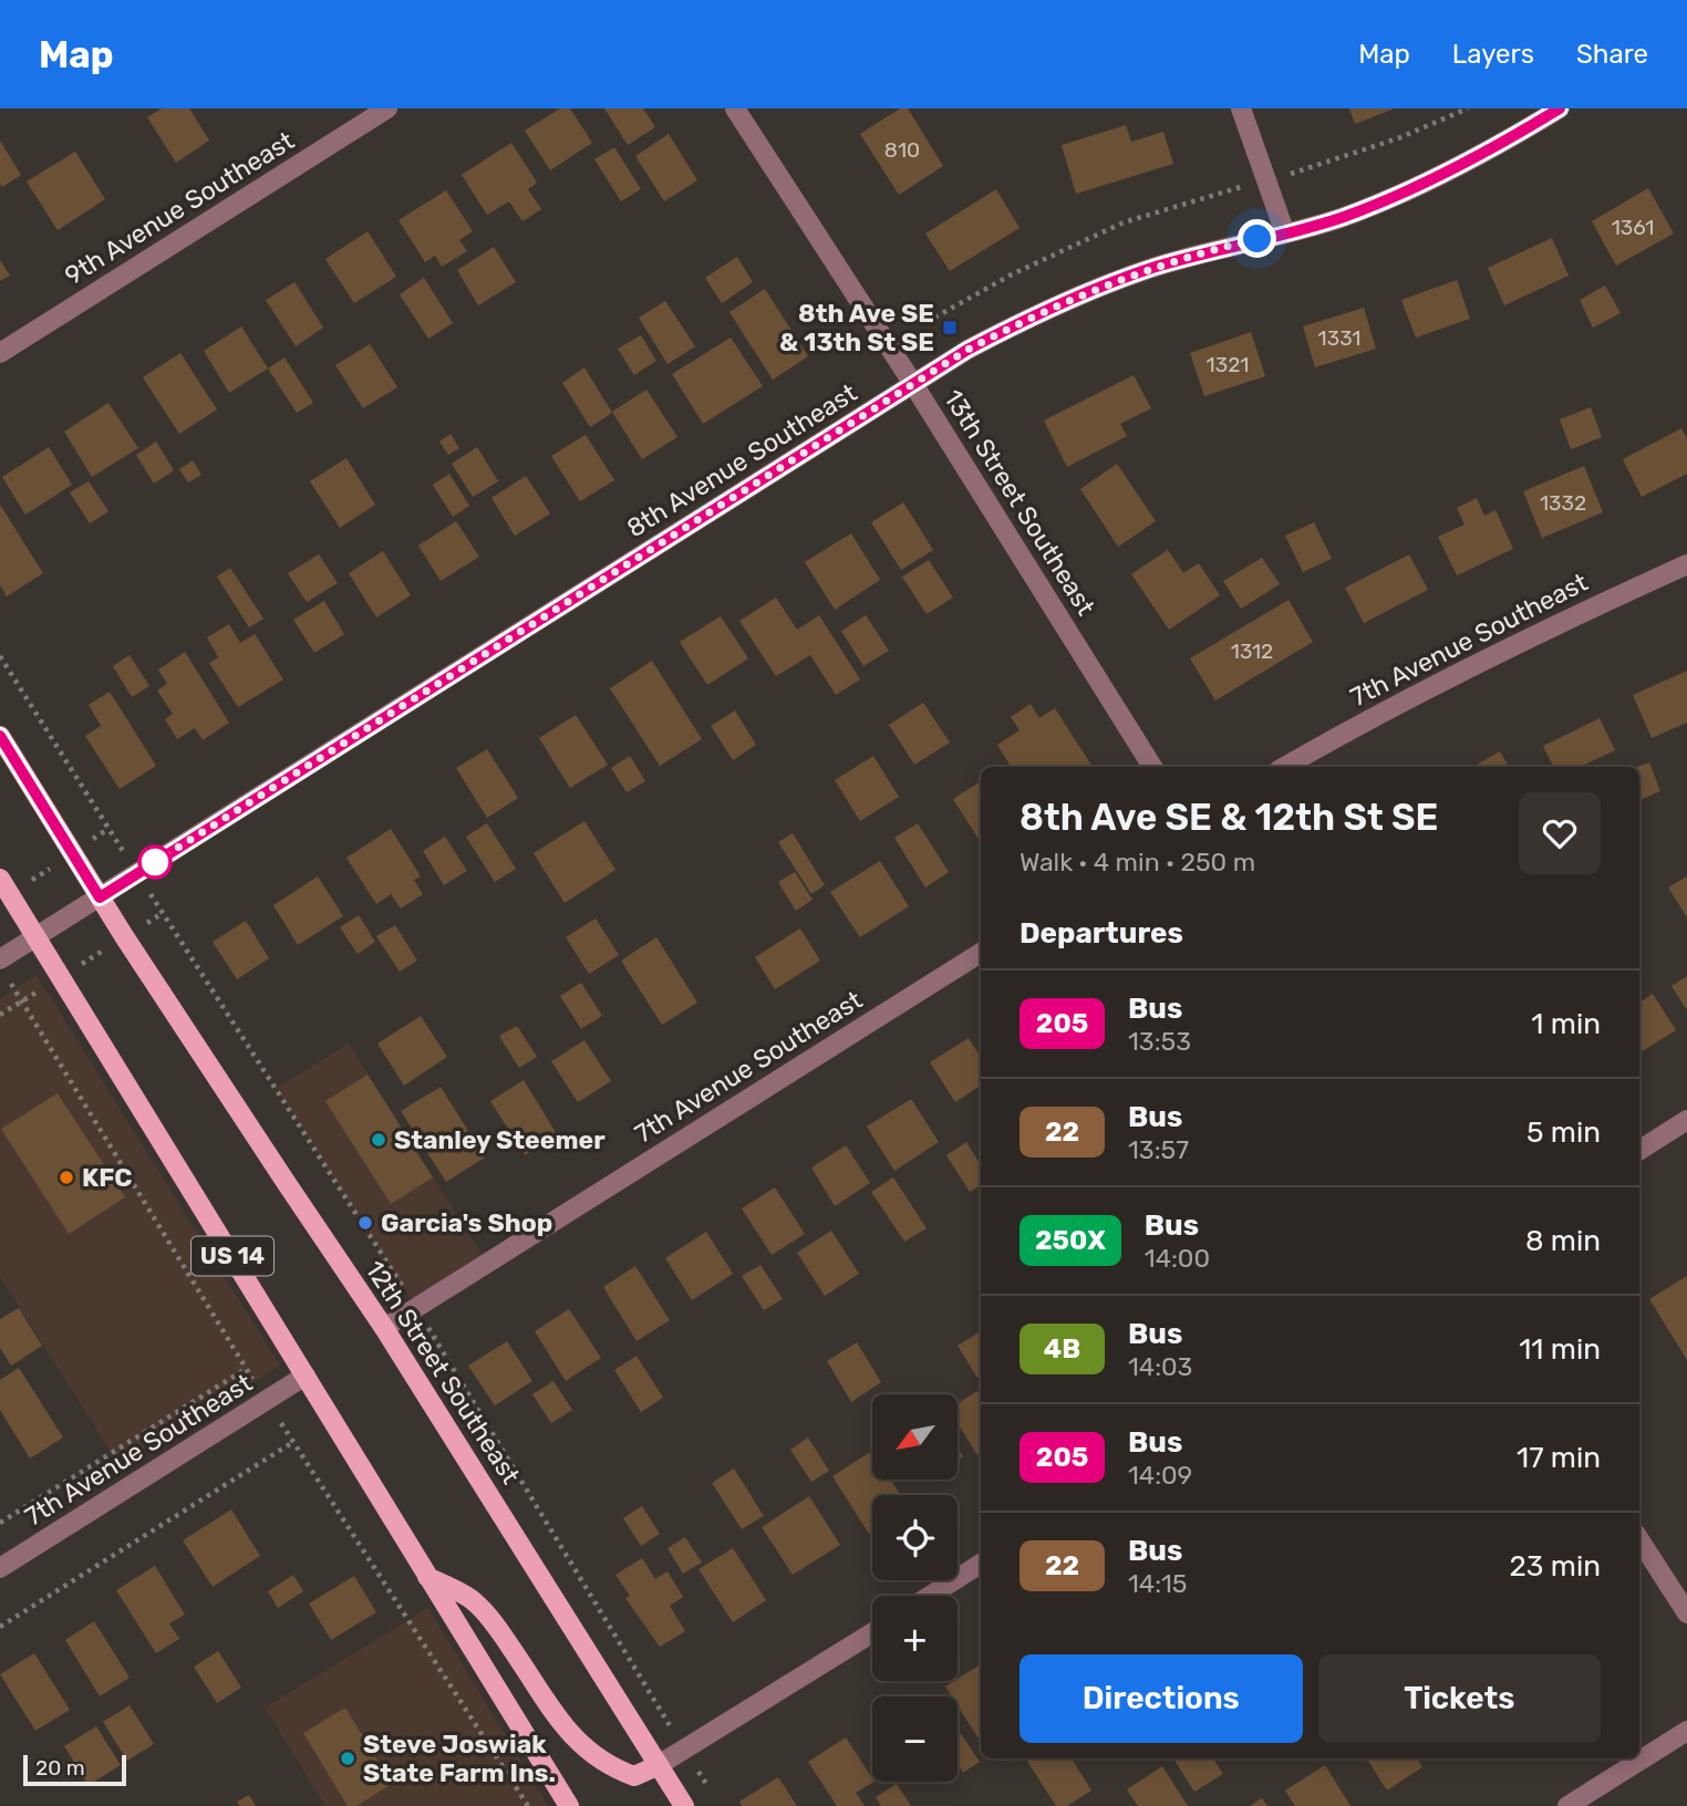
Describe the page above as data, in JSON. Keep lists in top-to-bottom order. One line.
{"streets":{"main road":["US 14","12th Street Southeast"],"street":["9th Avenue Southeast","8th Avenue Southeast","13th Street Southeast","7th Avenue Southeast"]},"crossings":[["8th Avenue Southeast","13th Street Southeast"],["8th Avenue Southeast","US 14"],["8th Avenue Southeast","12th Street Southeast"],["7th Avenue Southeast","US 14"],["7th Avenue Southeast","12th Street Southeast"]],"places":{"transit":["8th Ave SE & 13th St SE"],"other":["Stanley Steemer","KFC","Garcia's Shop","Steve Joswiak State Farm Ins."]},"lines":["bus line 205"],"house_numbers":["810","1361","1331","1321","1332","1312"],"scale_bar":"20 m","north":"bottom left","page":{"header":"Map","nav":["Map","Layers","Share"],"heading":[["8th Ave SE & 12th St SE","Walk · 4 min · 250 m"],"Departures"],"list":[{"mark":"205","name":"Bus","note":"13:53","value":"1 min"},{"mark":"22","name":"Bus","note":"13:57","value":"5 min"},{"mark":"250X","name":"Bus","note":"14:00","value":"8 min"},{"mark":"4B","name":"Bus","note":"14:03","value":"11 min"},{"mark":"205","name":"Bus","note":"14:09","value":"17 min"},{"mark":"22","name":"Bus","note":"14:15","value":"23 min"}],"map_buttons":["+","−"],"buttons":["Directions","Tickets"],"scale":"20 m"}}
